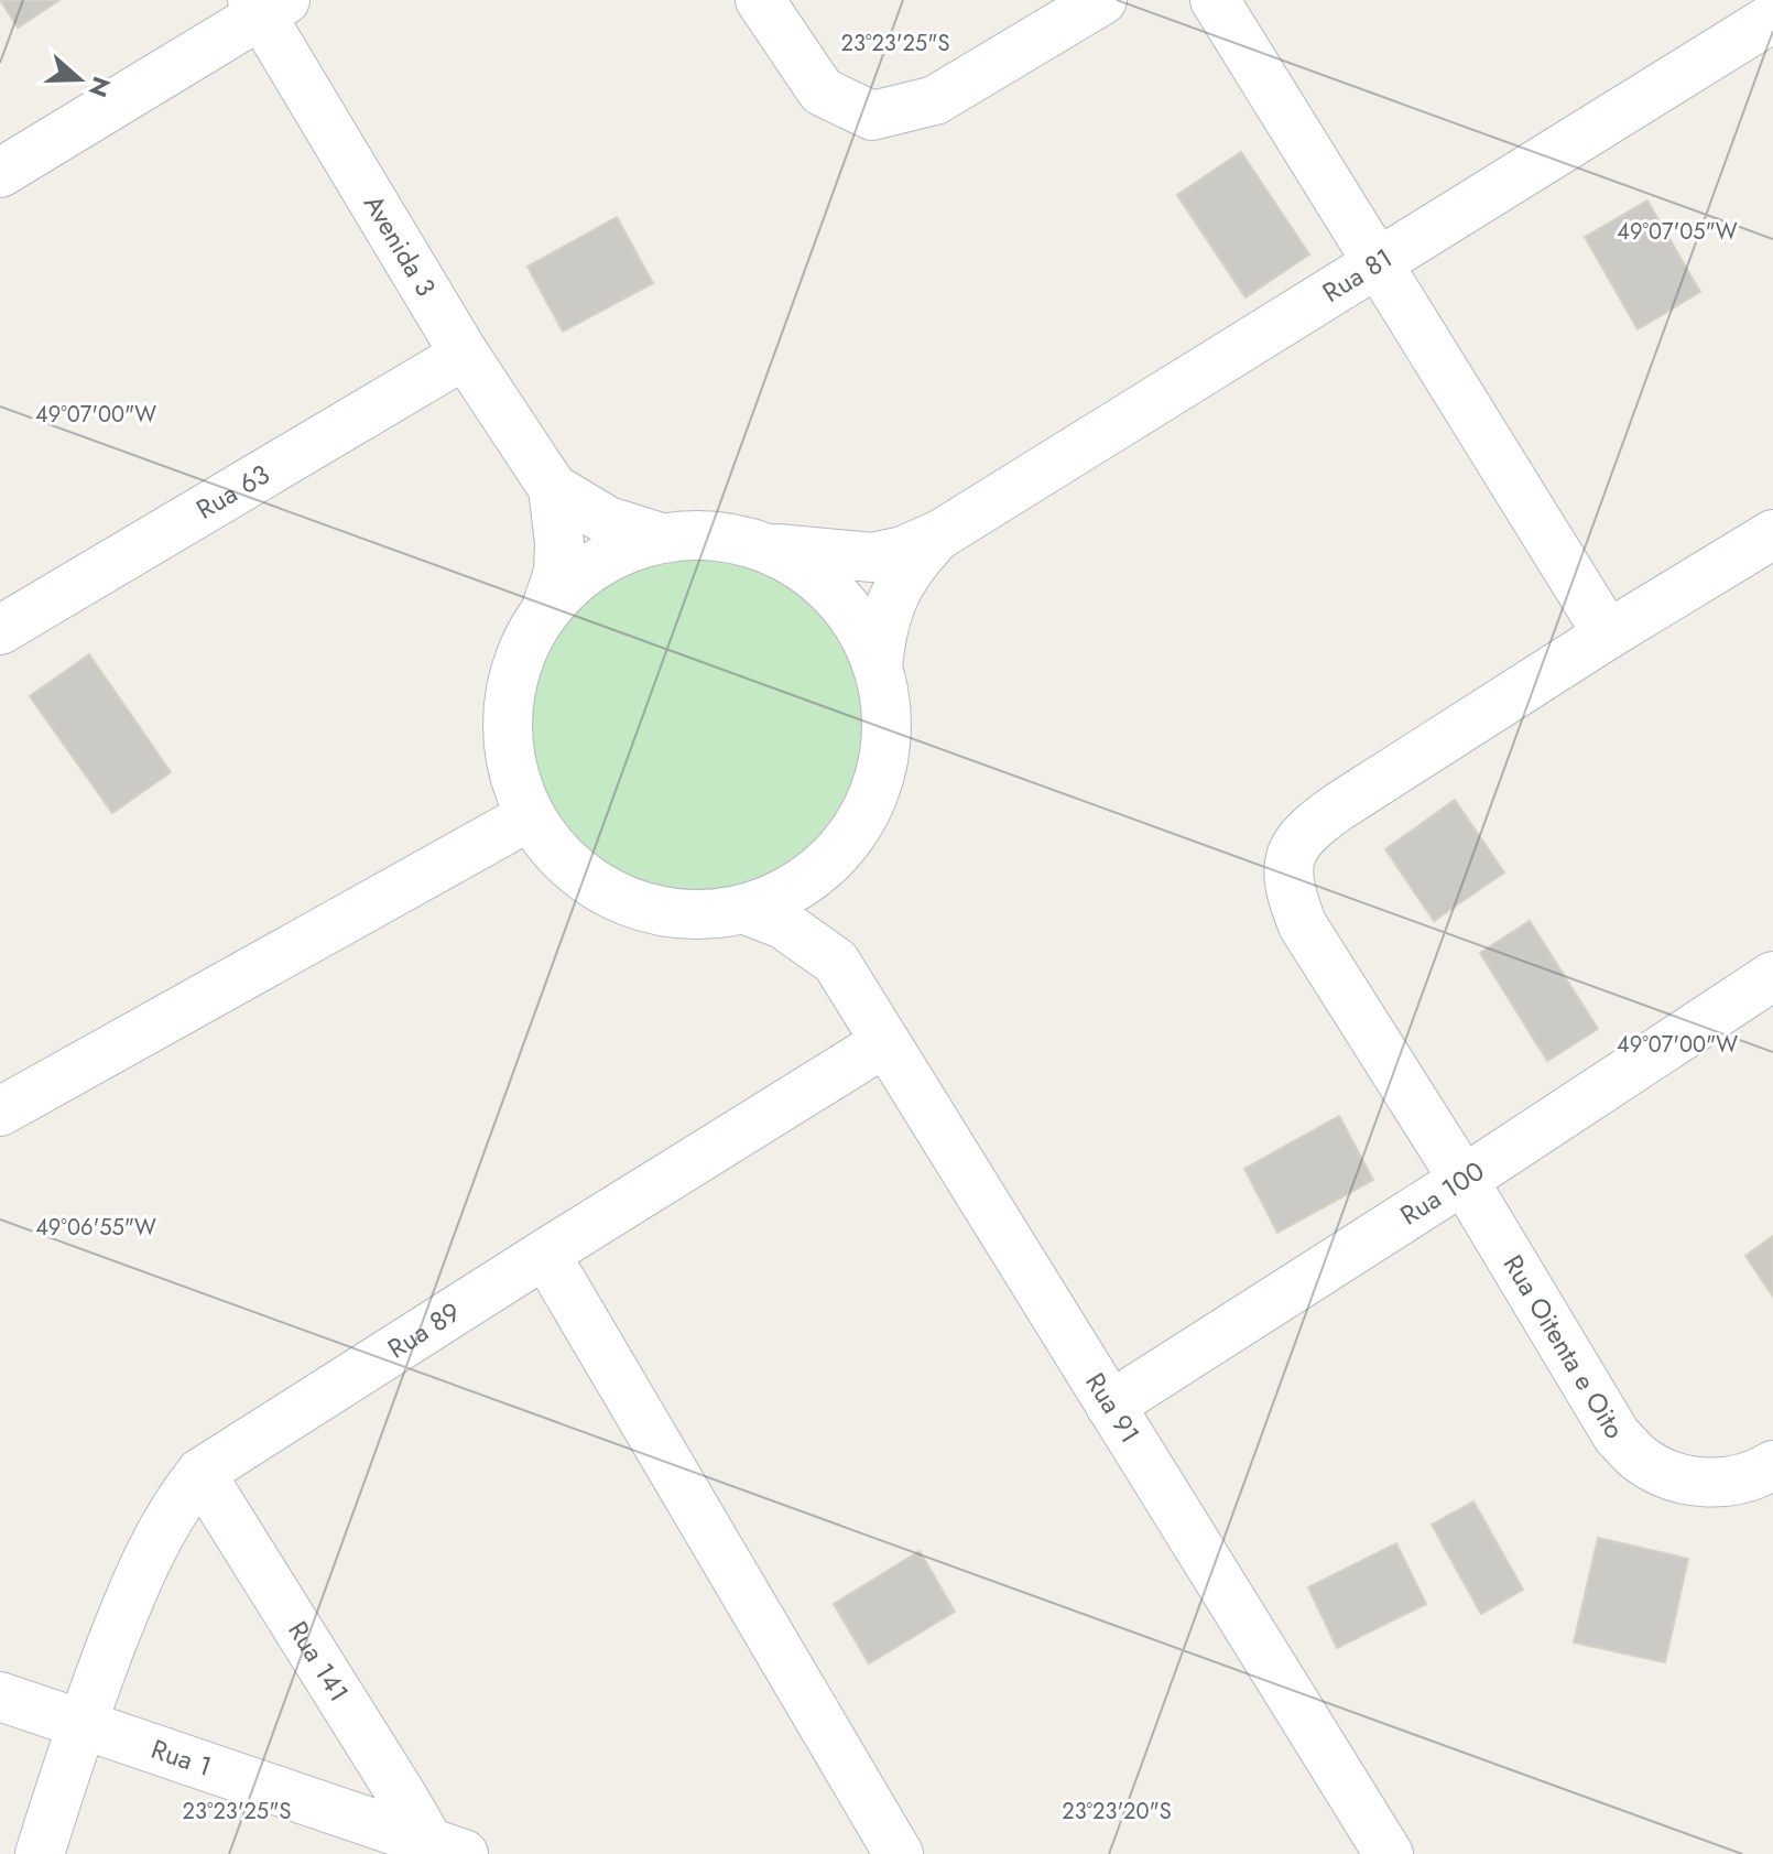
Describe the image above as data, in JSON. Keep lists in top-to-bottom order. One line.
{"streets":{"street":["Avenida 3","Rua 81","Rua 63","Rua 100","Rua 89","Rua Oitenta e Oito","Rua 91","Rua 141","Rua 1"]},"crossings":[["Avenida 3","Rua 63"],["Rua 100","Rua Oitenta e Oito"],["Rua 100","Rua 91"],["Rua 89","Rua 91"],["Rua 89","Rua 141"],["Rua 89","Rua 1"],["Rua 141","Rua 1"]],"north":"right","coordinates":["23°23'25\"S","49°07'05\"W","49°07'00\"W","49°06'55\"W","23°23'20\"S"]}
